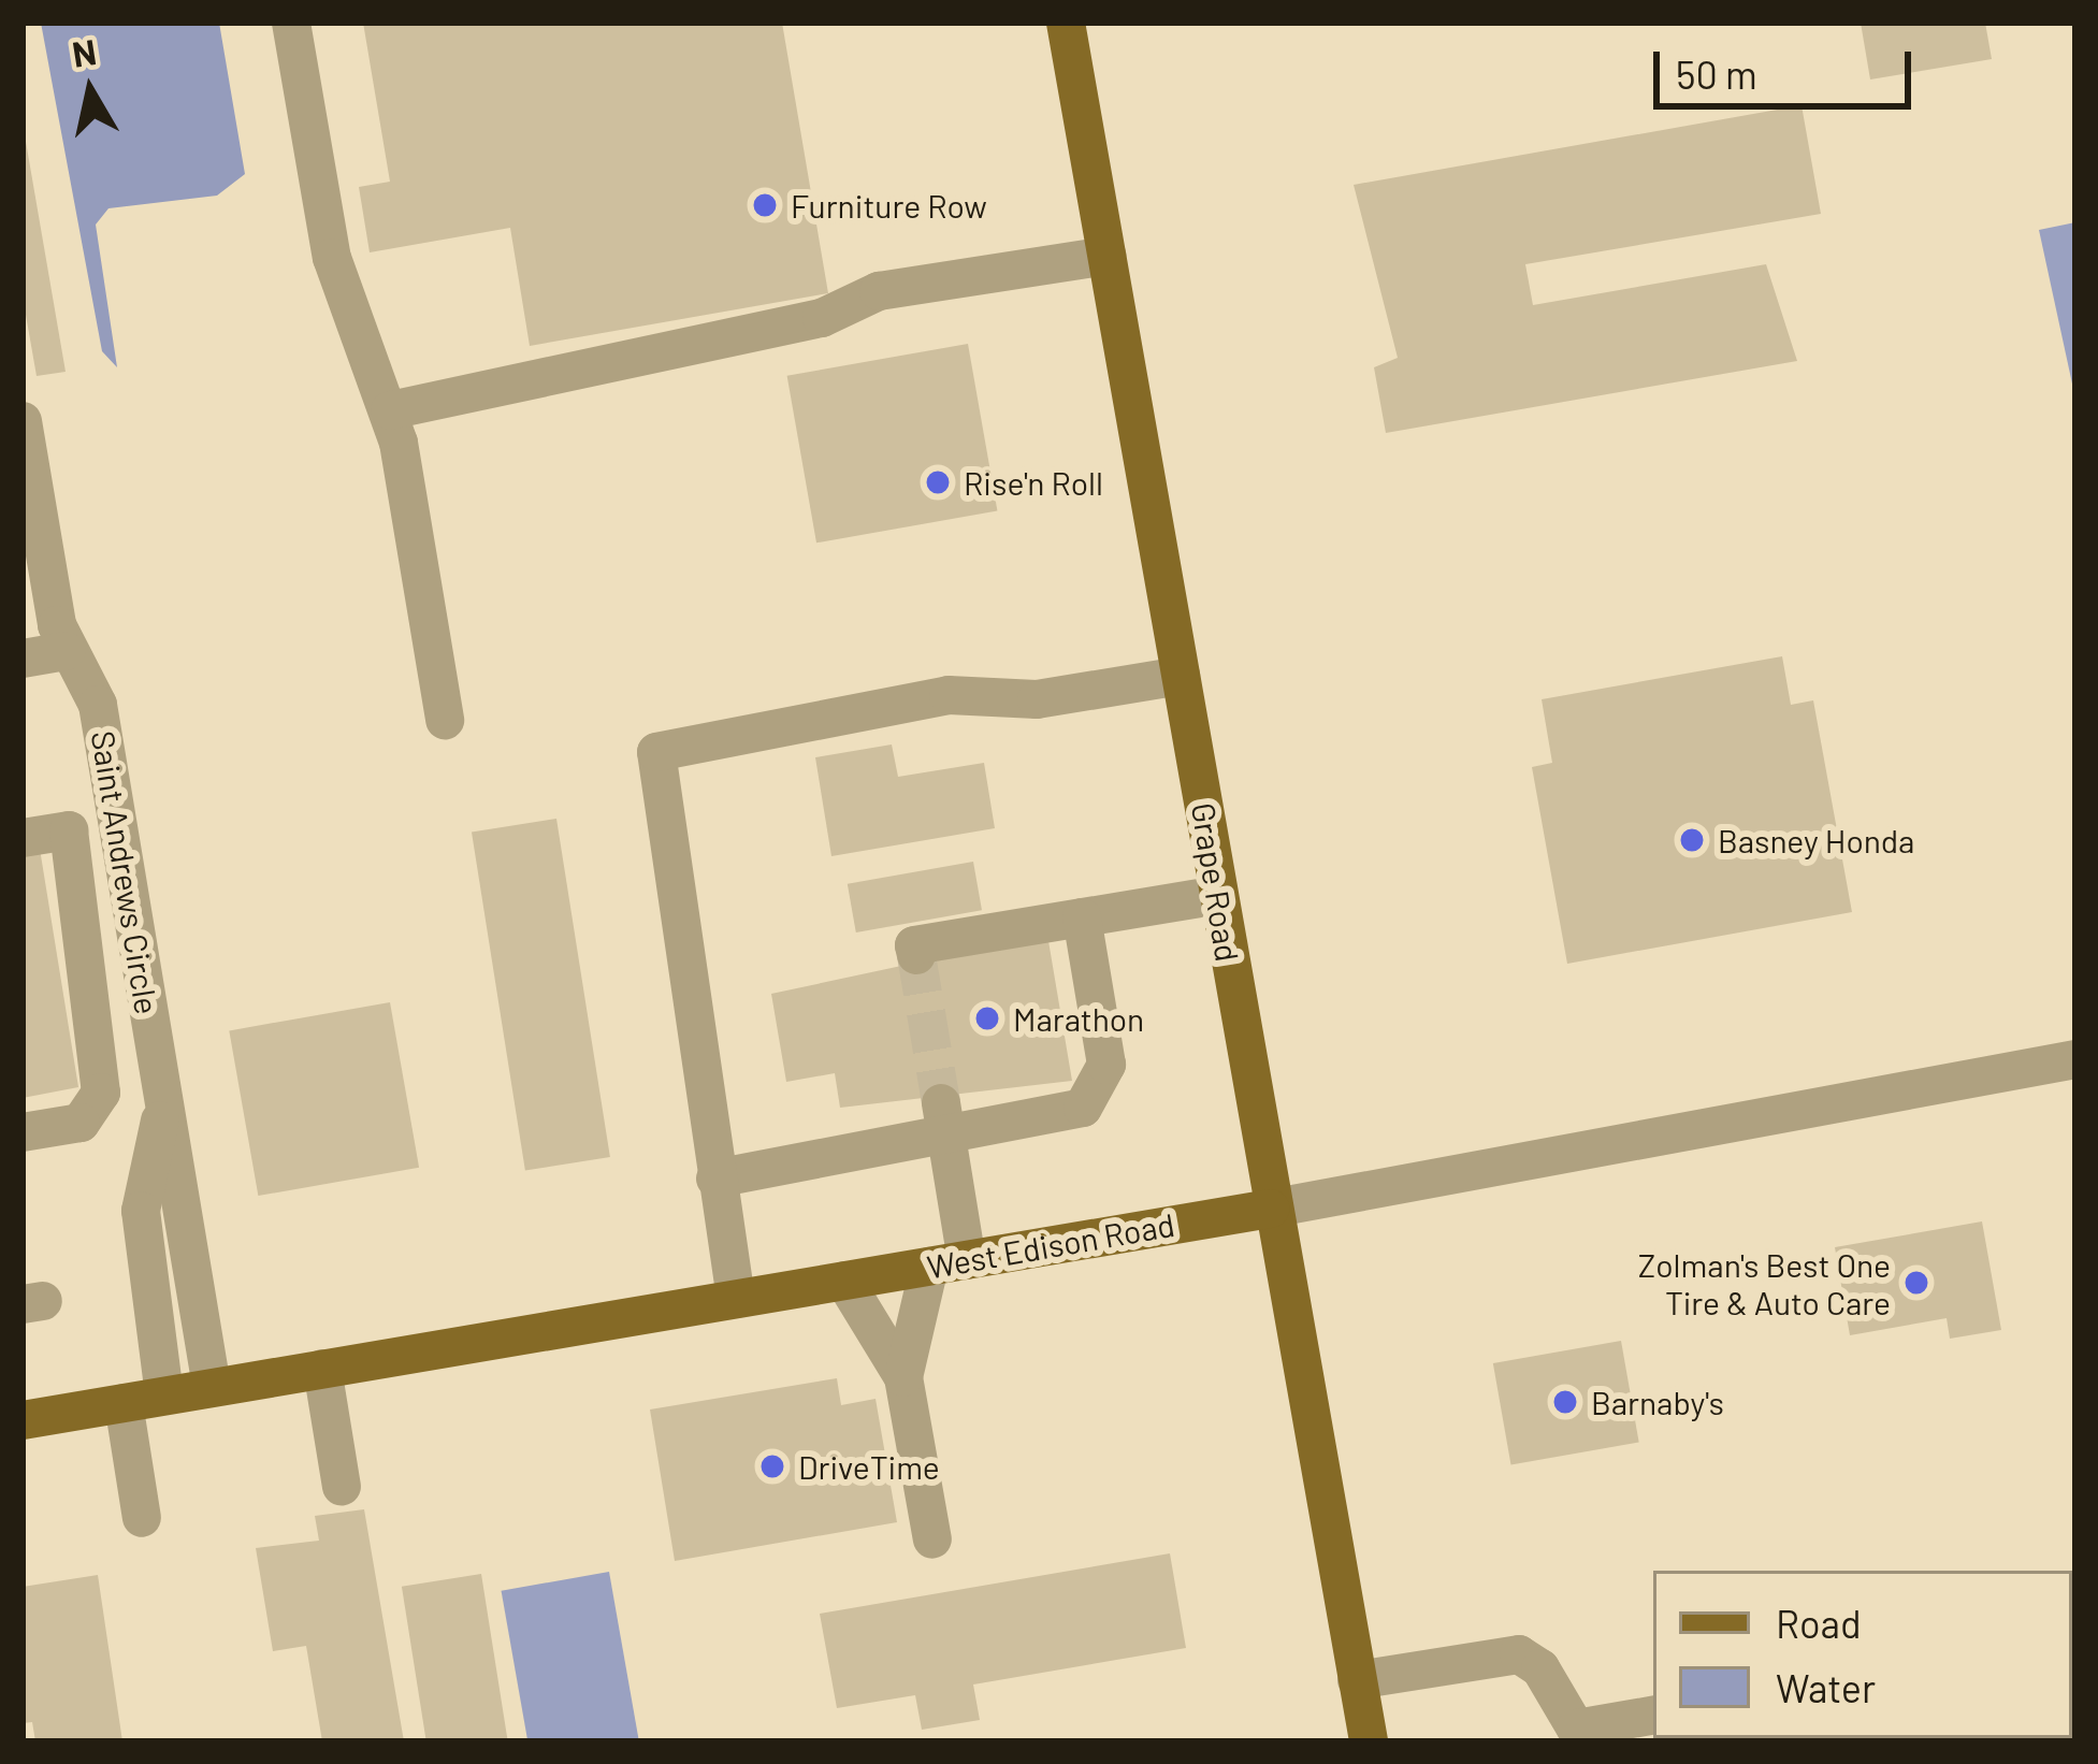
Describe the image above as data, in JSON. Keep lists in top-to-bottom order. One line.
{"streets":{"main road":["Grape Road","West Edison Road"],"street":["Saint Andrews Circle"]},"crossings":[["Saint Andrews Circle","West Edison Road"],["Grape Road","West Edison Road"]],"places":["Furniture Row","Rise'n Roll","Basney Honda","Marathon","Zolman's Best One Tire & Auto Care","Barnaby's","DriveTime"],"legend":["Road","Water"],"scale_bar":"50 m","north":"top"}
